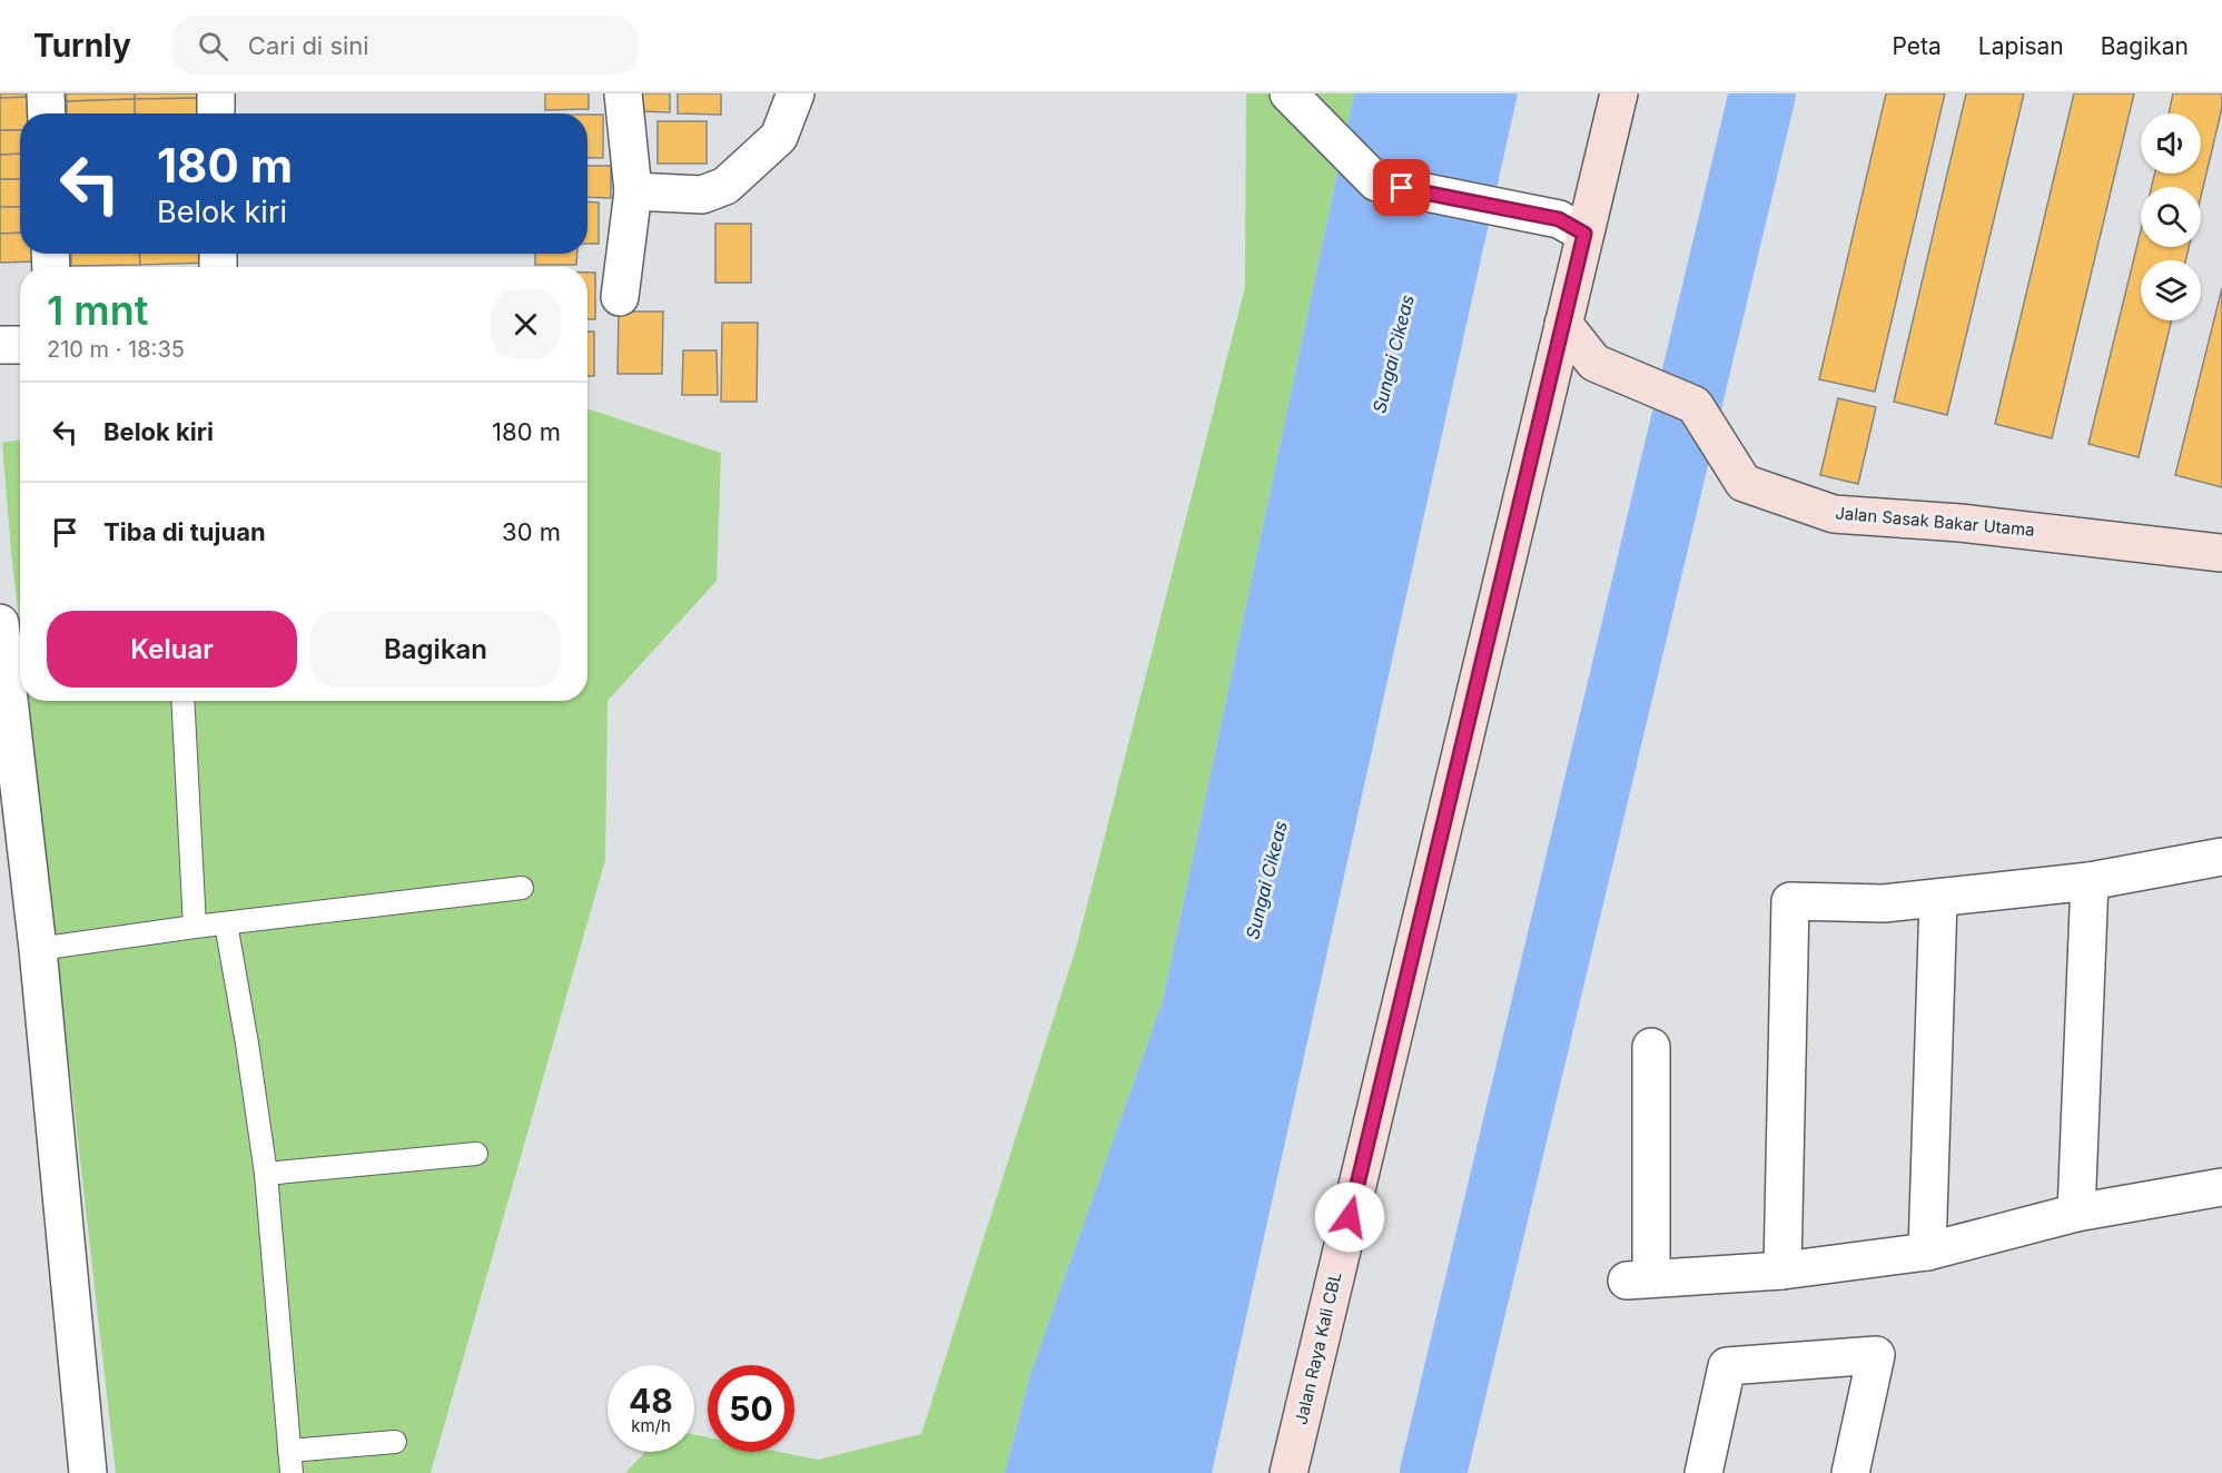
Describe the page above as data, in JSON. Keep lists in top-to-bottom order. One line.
{"streets":{"main road":["Jalan Sasak Bakar Utama","Jalan Raya Kali CBL"]},"crossings":[["Jalan Sasak Bakar Utama","Jalan Raya Kali CBL"]],"water":["Sungai Cikeas"],"page":{"header":"Turnly","search":"Cari di sini","nav":["Peta","Lapisan","Bagikan"],"turn":["180 m","Belok kiri"],"heading":["1 mnt","210 m · 18:35"],"list":[{"name":"Belok kiri","value":"180 m"},{"name":"Tiba di tujuan","value":"30 m"}],"buttons":["Keluar","Bagikan"],"speed":"48 km/h","limit":"50"}}
